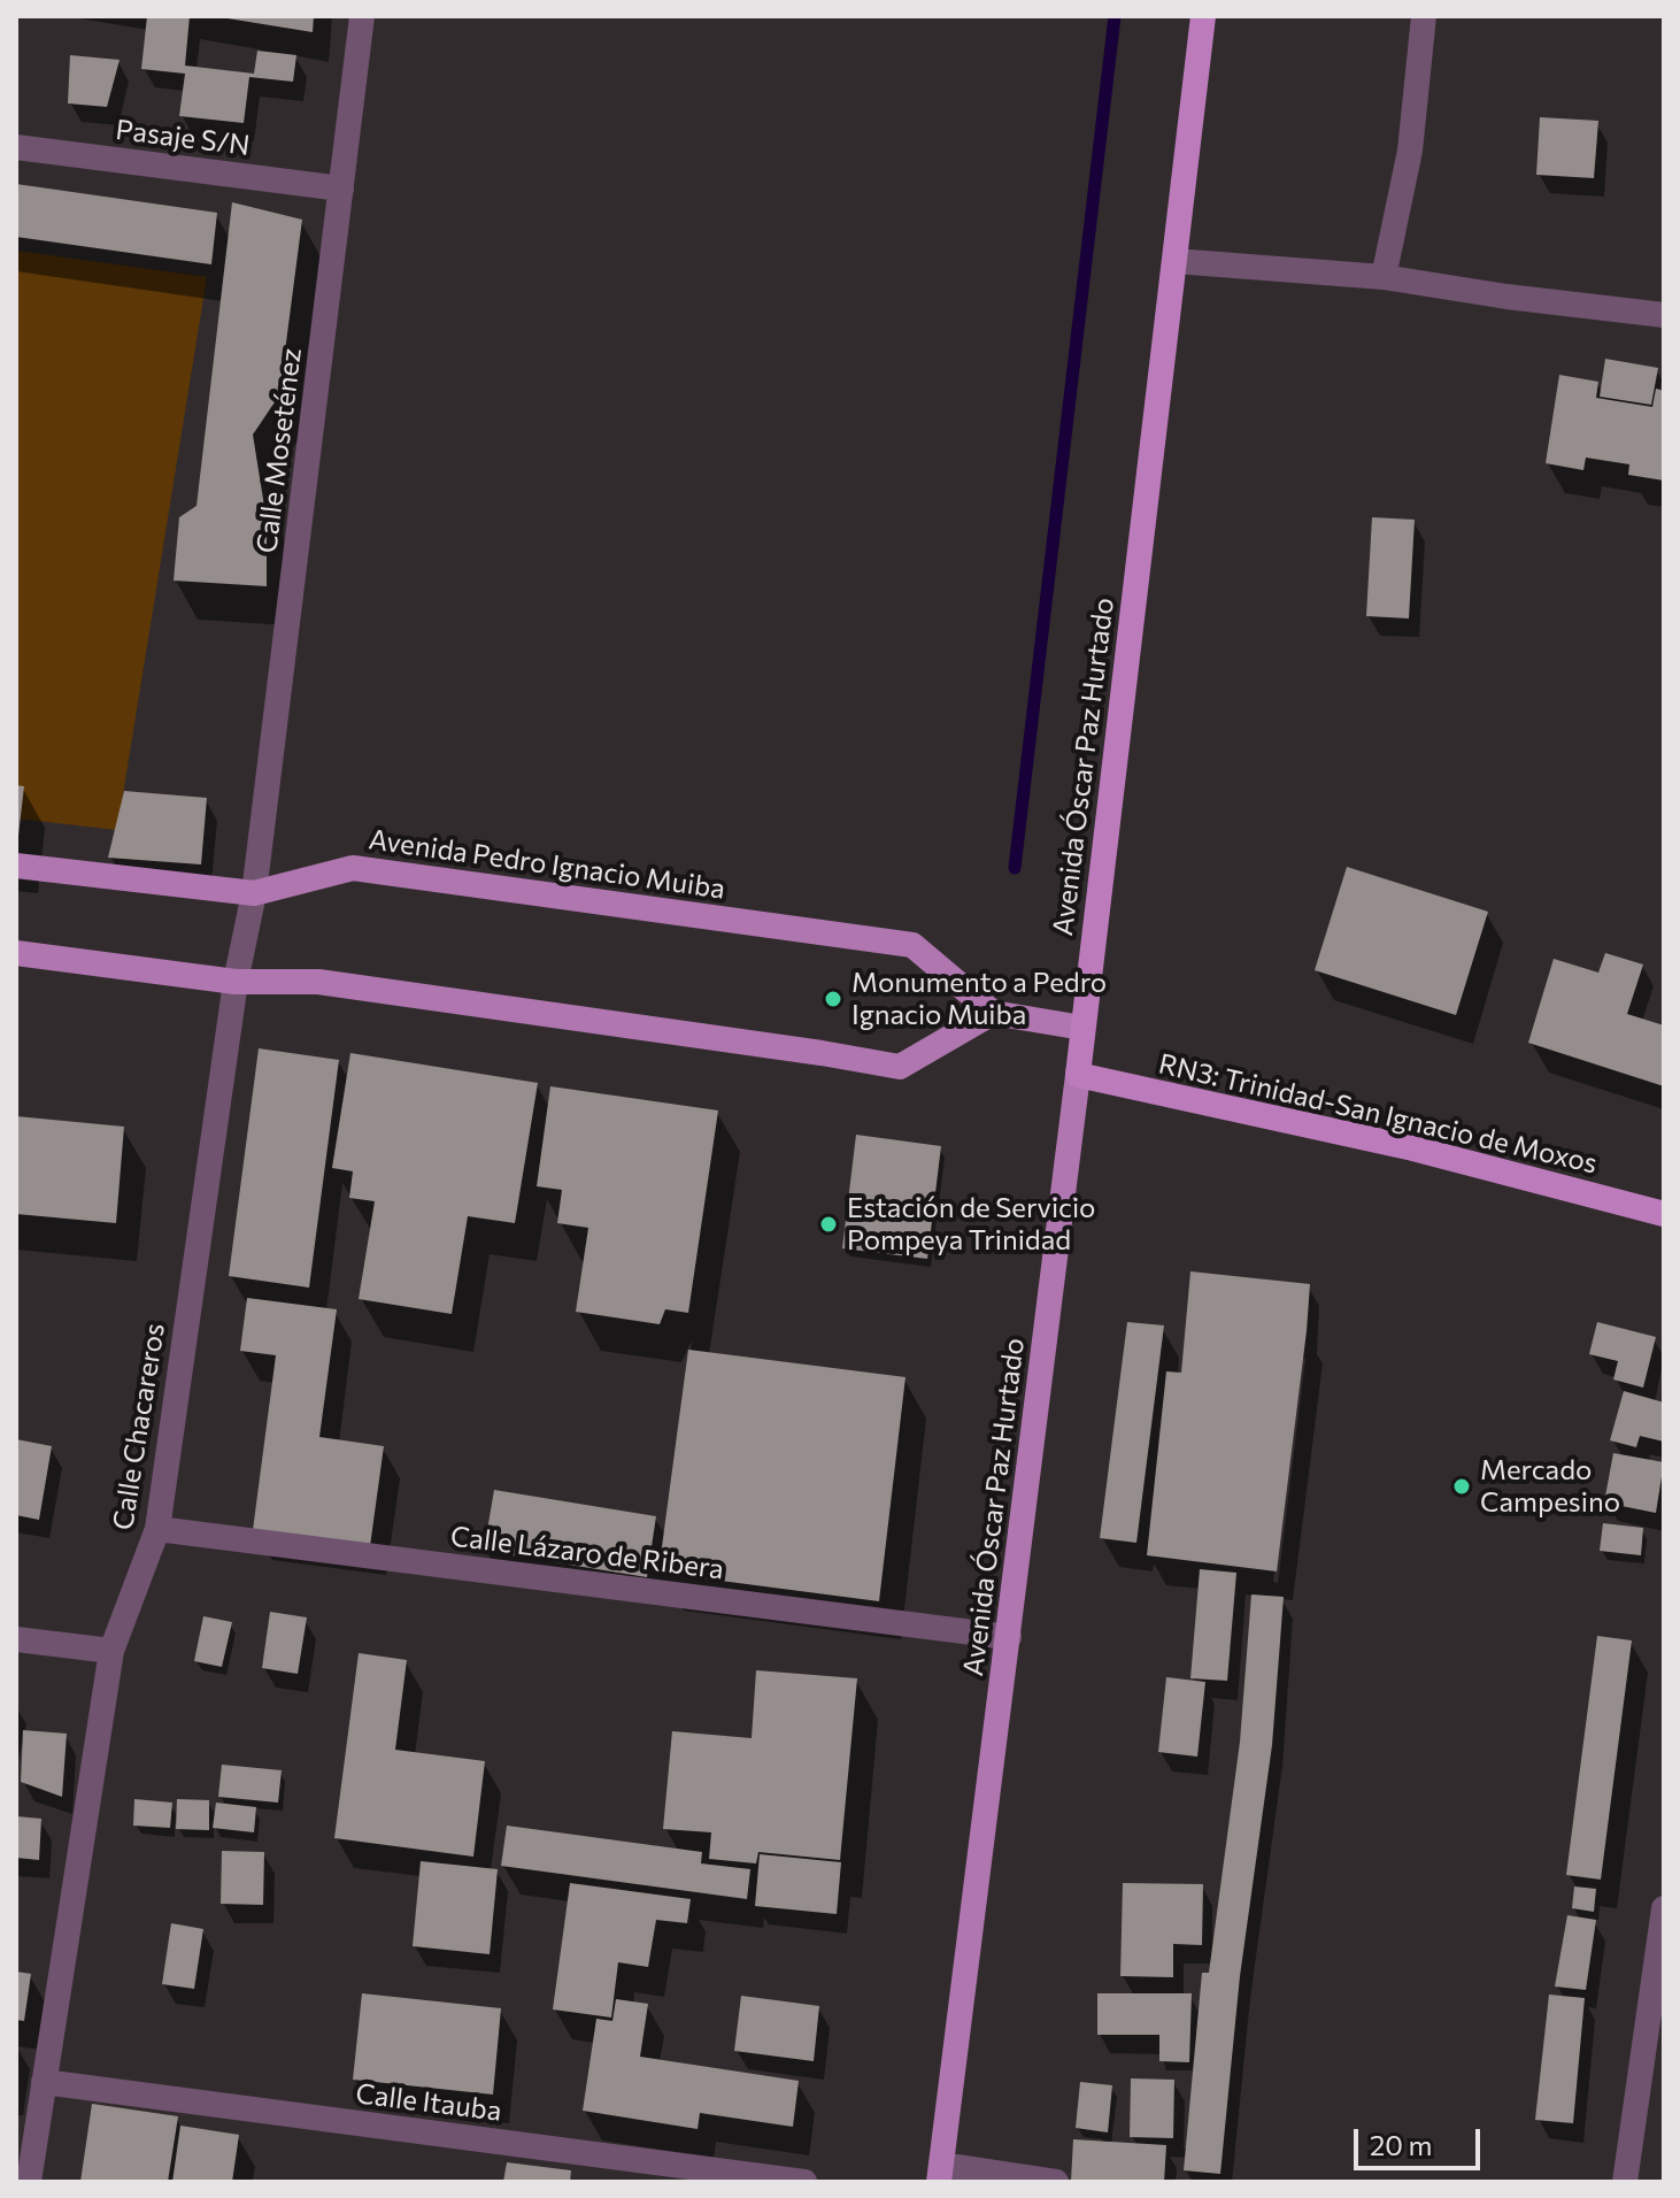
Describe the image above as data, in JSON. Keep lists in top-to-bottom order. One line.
{"streets":{"highway":["Avenida Óscar Paz Hurtado","RN3: Trinidad-San Ignacio de Moxos"],"main road":["Avenida Pedro Ignacio Muiba"],"street":["Pasaje S/N","Calle Moseténez","Calle Chacareros","Calle Lázaro de Ribera","Calle Itauba"]},"crossings":[["Pasaje S/N","Calle Moseténez"],["Calle Moseténez","Avenida Pedro Ignacio Muiba"],["Calle Moseténez","Calle Chacareros"],["Avenida Óscar Paz Hurtado","RN3: Trinidad-San Ignacio de Moxos"],["Avenida Óscar Paz Hurtado","Calle Lázaro de Ribera"],["Avenida Pedro Ignacio Muiba","Calle Chacareros"],["Calle Chacareros","Calle Lázaro de Ribera"],["Calle Chacareros","Calle Itauba"]],"places":["Monumento a Pedro Ignacio Muiba","Estación de Servicio Pompeya Trinidad","Mercado Campesino"],"scale_bar":"20 m"}
